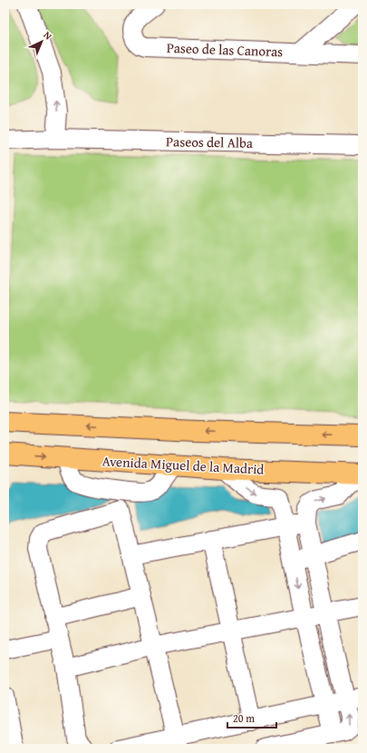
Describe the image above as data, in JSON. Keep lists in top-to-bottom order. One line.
{"streets":{"main road":["Avenida Miguel de la Madrid"],"street":["Paseo de las Canoras","Paseos del Alba"]},"scale_bar":"20 m","north":"top right"}
